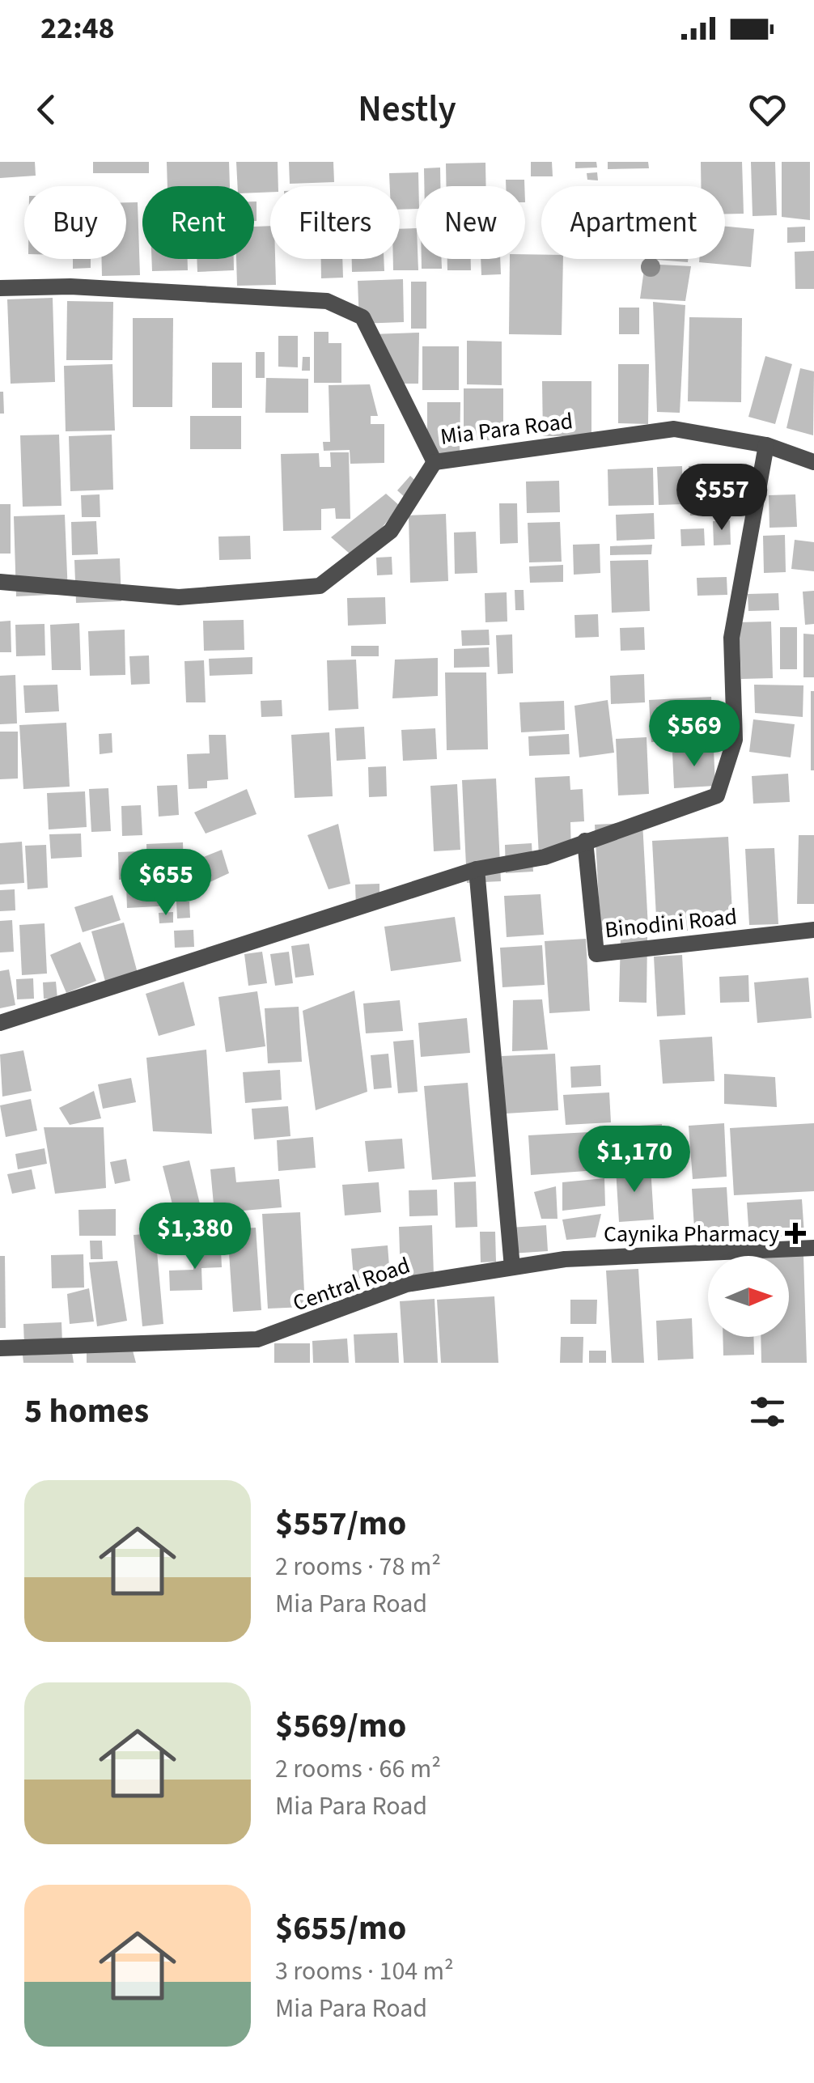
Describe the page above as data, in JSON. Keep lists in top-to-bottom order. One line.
{"streets":{"street":["Mia Para Road","Binodini Road","Central Road"]},"places":{"health":["Caynika Pharmacy"]},"north":"right","page":{"status":"22:48","header":"Nestly","chip":["Buy","Rent","Filters","New","Apartment"],"price":["$557","$569","$655","$1,170","$1,380"],"heading":"5 homes","list":[{"name":"$557/mo","note":"2 rooms · 78 m² · Mia Para Road"},{"name":"$569/mo","note":"2 rooms · 66 m² · Mia Para Road"},{"name":"$655/mo","note":"3 rooms · 104 m² · Mia Para Road"}]}}
